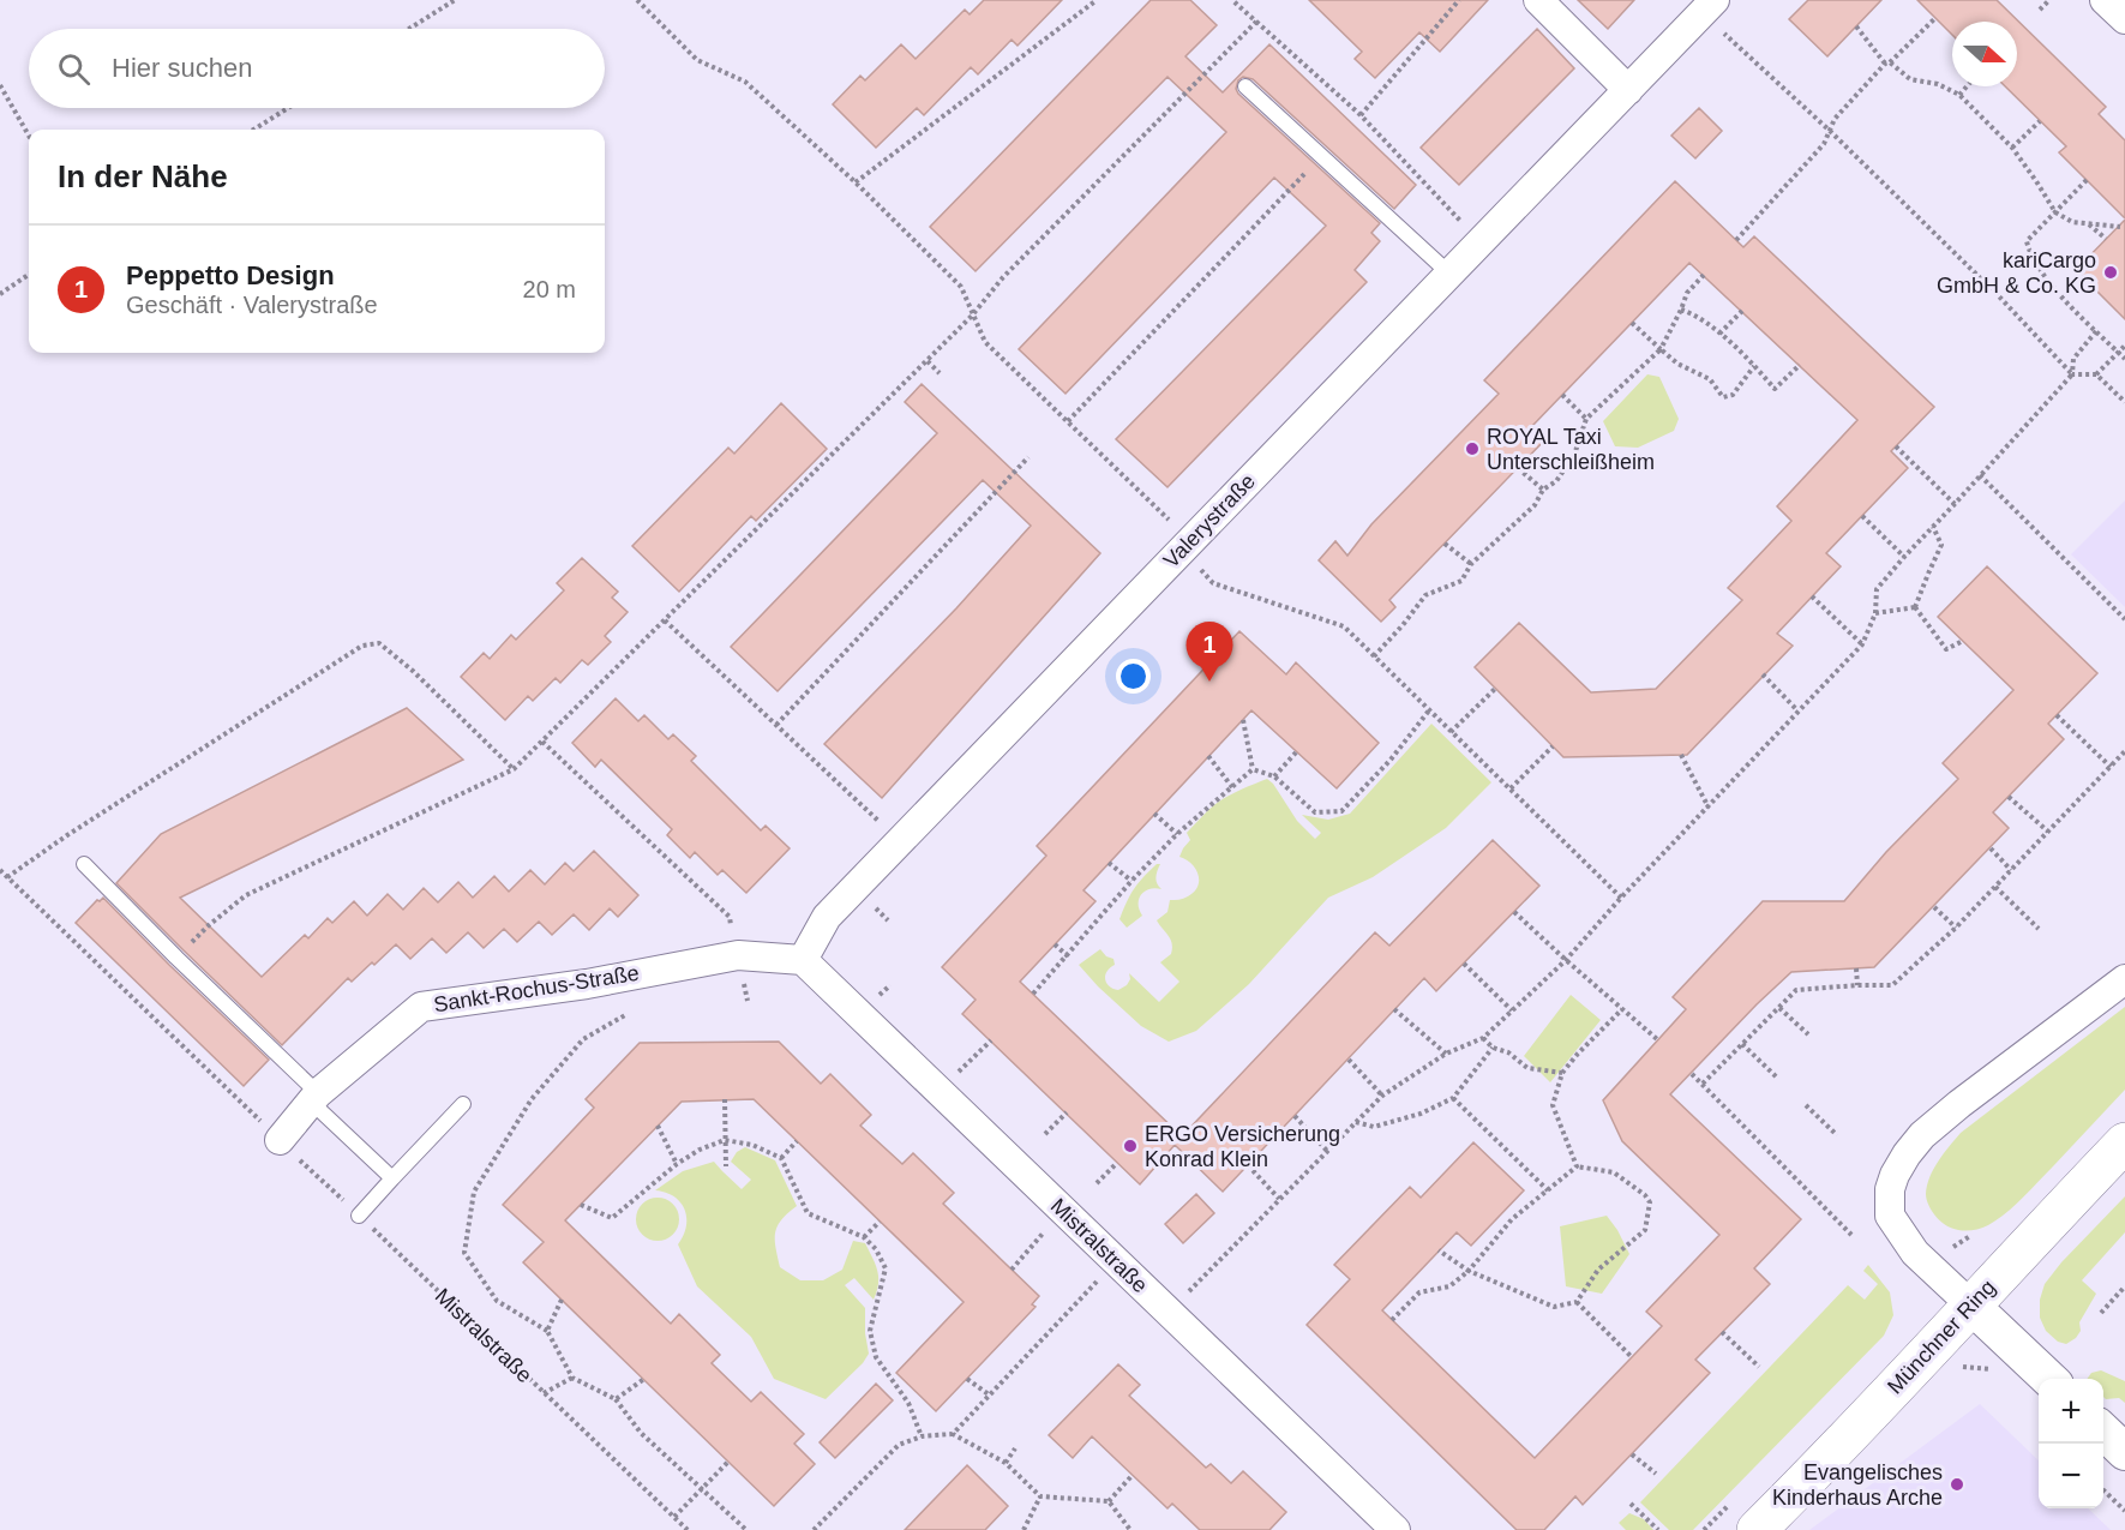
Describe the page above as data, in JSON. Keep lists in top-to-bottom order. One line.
{"streets":{"main road":["Münchner Ring"],"street":["Valerystraße","Sankt-Rochus-Straße","Mistralstraße"]},"crossings":[["Valerystraße","Sankt-Rochus-Straße"],["Valerystraße","Mistralstraße"],["Sankt-Rochus-Straße","Mistralstraße"]],"places":["kariCargo GmbH & Co. KG","ROYAL Taxi Unterschleißheim","ERGO Versicherung Konrad Klein","Evangelisches Kinderhaus Arche"],"north":"right","page":{"search":"Hier suchen","heading":"In der Nähe","list":[{"mark":"1","name":"Peppetto Design","note":"Geschäft · Valerystraße","value":"20 m"}],"pins":"1","map_buttons":["+","−"]}}
